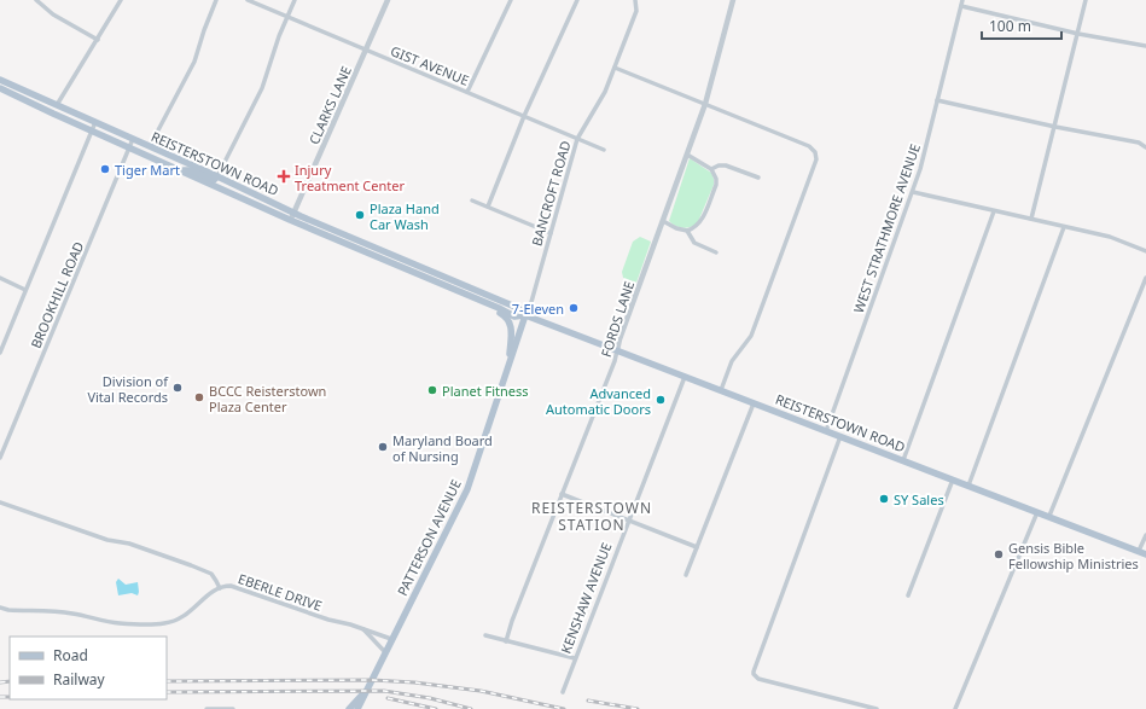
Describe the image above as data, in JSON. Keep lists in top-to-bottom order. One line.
{"streets":{"main road":["REISTERSTOWN ROAD","PATTERSON AVENUE"],"street":["GIST AVENUE","CLARKS LANE","BANCROFT ROAD","WEST STRATHMORE AVENUE","BROOKHILL ROAD","FORDS LANE","EBERLE DRIVE","KENSHAW AVENUE"]},"crossings":[["GIST AVENUE","CLARKS LANE"],["GIST AVENUE","BANCROFT ROAD"],["CLARKS LANE","REISTERSTOWN ROAD"],["REISTERSTOWN ROAD","BANCROFT ROAD"],["REISTERSTOWN ROAD","WEST STRATHMORE AVENUE"],["REISTERSTOWN ROAD","BROOKHILL ROAD"],["REISTERSTOWN ROAD","FORDS LANE"],["REISTERSTOWN ROAD","PATTERSON AVENUE"],["REISTERSTOWN ROAD","KENSHAW AVENUE"],["BANCROFT ROAD","PATTERSON AVENUE"],["PATTERSON AVENUE","EBERLE DRIVE"]],"districts":["REISTERSTOWN STATION"],"places":{"other":["Tiger Mart","Plaza Hand Car Wash","7-Eleven","Division of Vital Records","Planet Fitness","BCCC Reisterstown Plaza Center","Advanced Automatic Doors","Maryland Board of Nursing","SY Sales","Gensis Bible Fellowship Ministries"],"health":["Injury Treatment Center"]},"legend":["Road","Railway"],"scale_bar":"100 m"}
